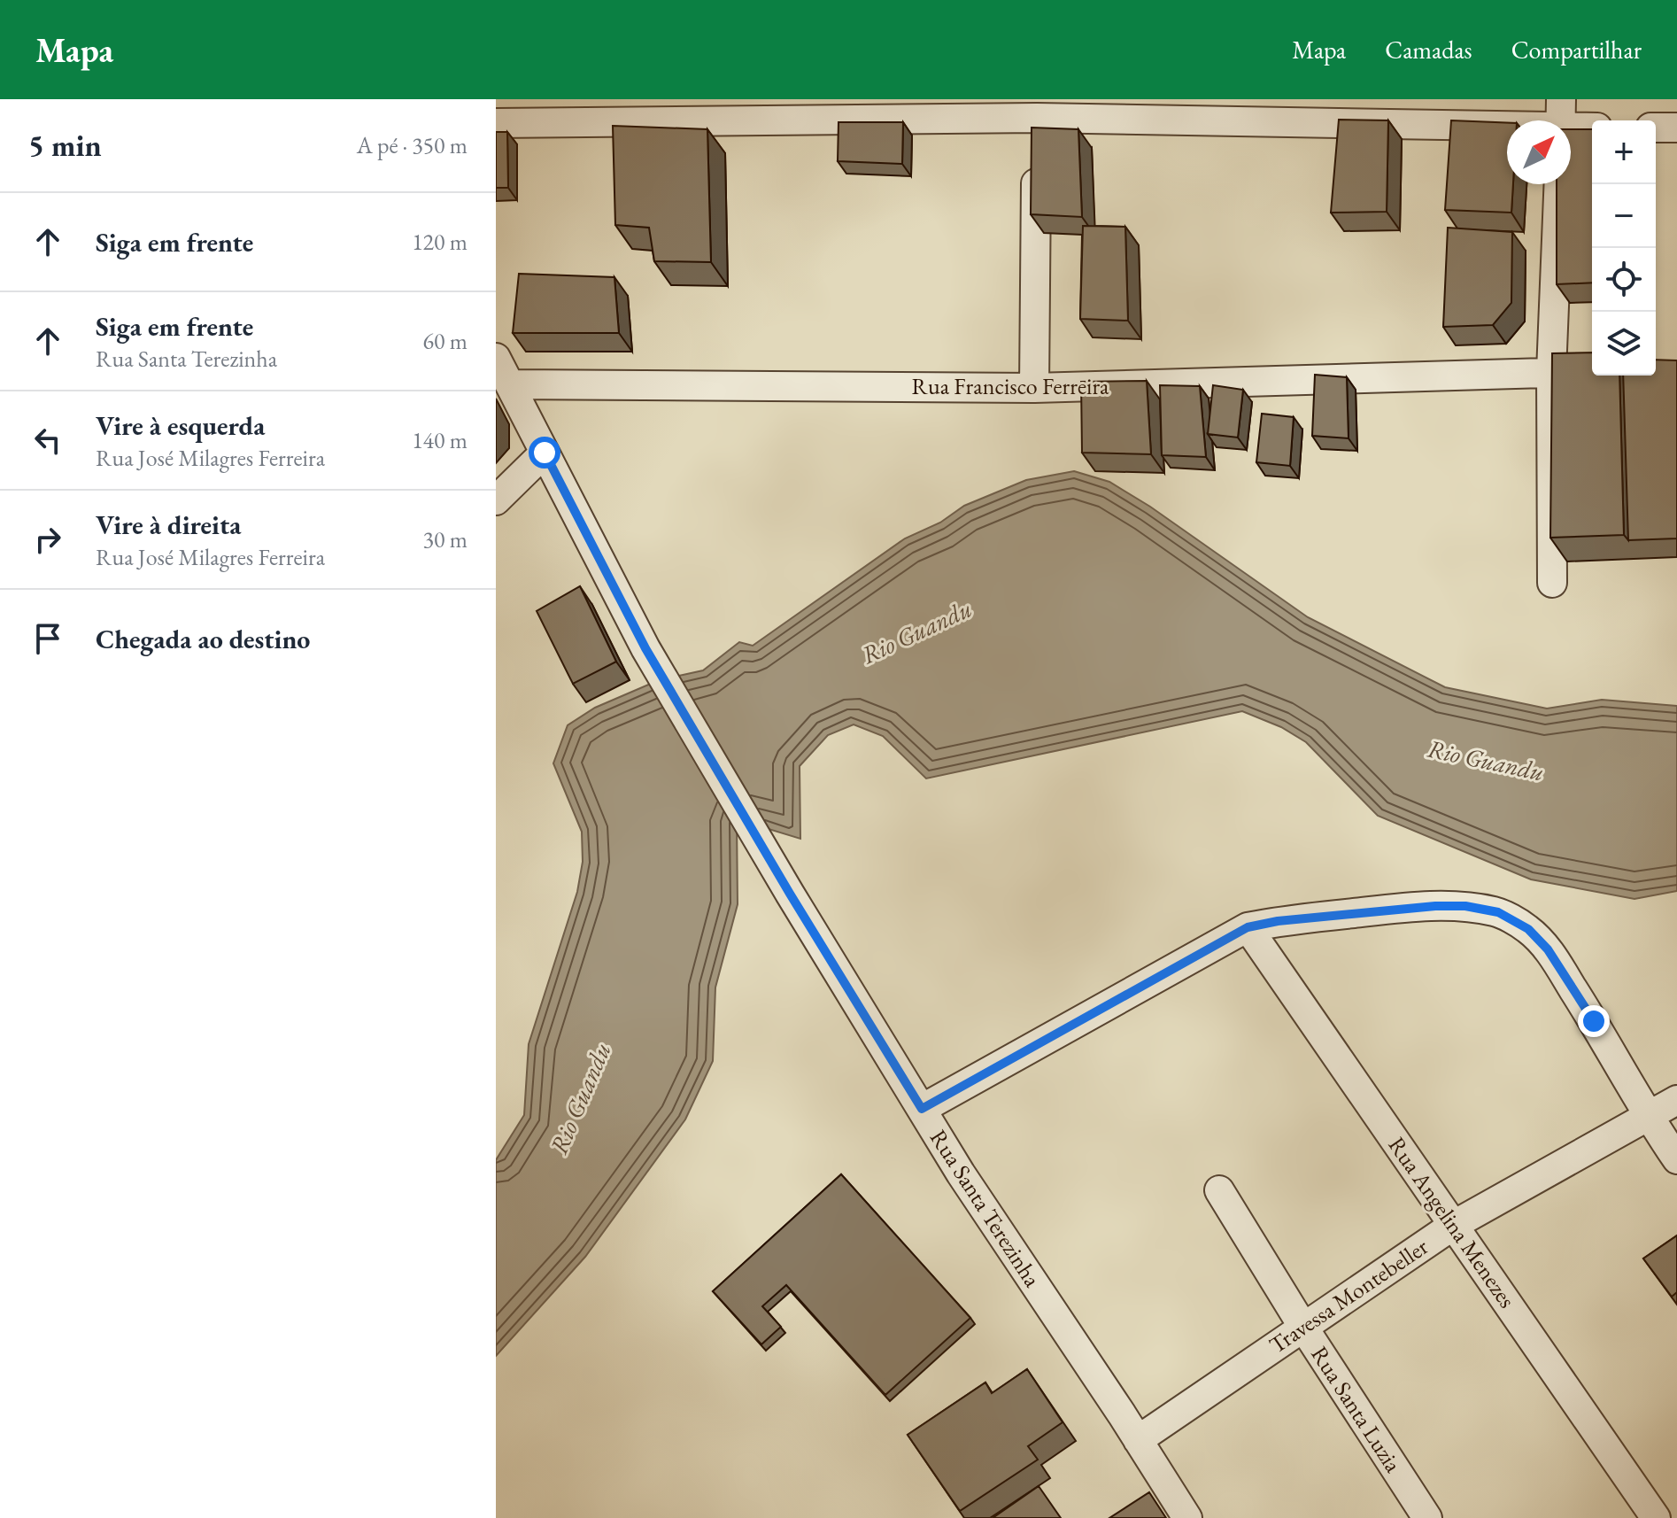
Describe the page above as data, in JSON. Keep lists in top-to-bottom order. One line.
{"streets":{"street":["Rua Francisco Ferreira","Rua Santa Terezinha","Rua Angelina Menezes","Travessa Montebeller","Rua Santa Luzia"]},"crossings":[["Rua Francisco Ferreira","Rua Santa Terezinha"],["Rua Santa Terezinha","Travessa Montebeller"],["Rua Angelina Menezes","Travessa Montebeller"],["Travessa Montebeller","Rua Santa Luzia"]],"water":["Rio Guandu"],"north":"top right","page":{"header":"Mapa","nav":["Mapa","Camadas","Compartilhar"],"heading":["5 min","A pé · 350 m"],"map_buttons":["+","−"],"list":[["Siga em frente","120 m"],["Siga em frente","Rua Santa Terezinha","60 m"],["Vire à esquerda","Rua José Milagres Ferreira","140 m"],["Vire à direita","Rua José Milagres Ferreira","30 m"],"Chegada ao destino"]}}
